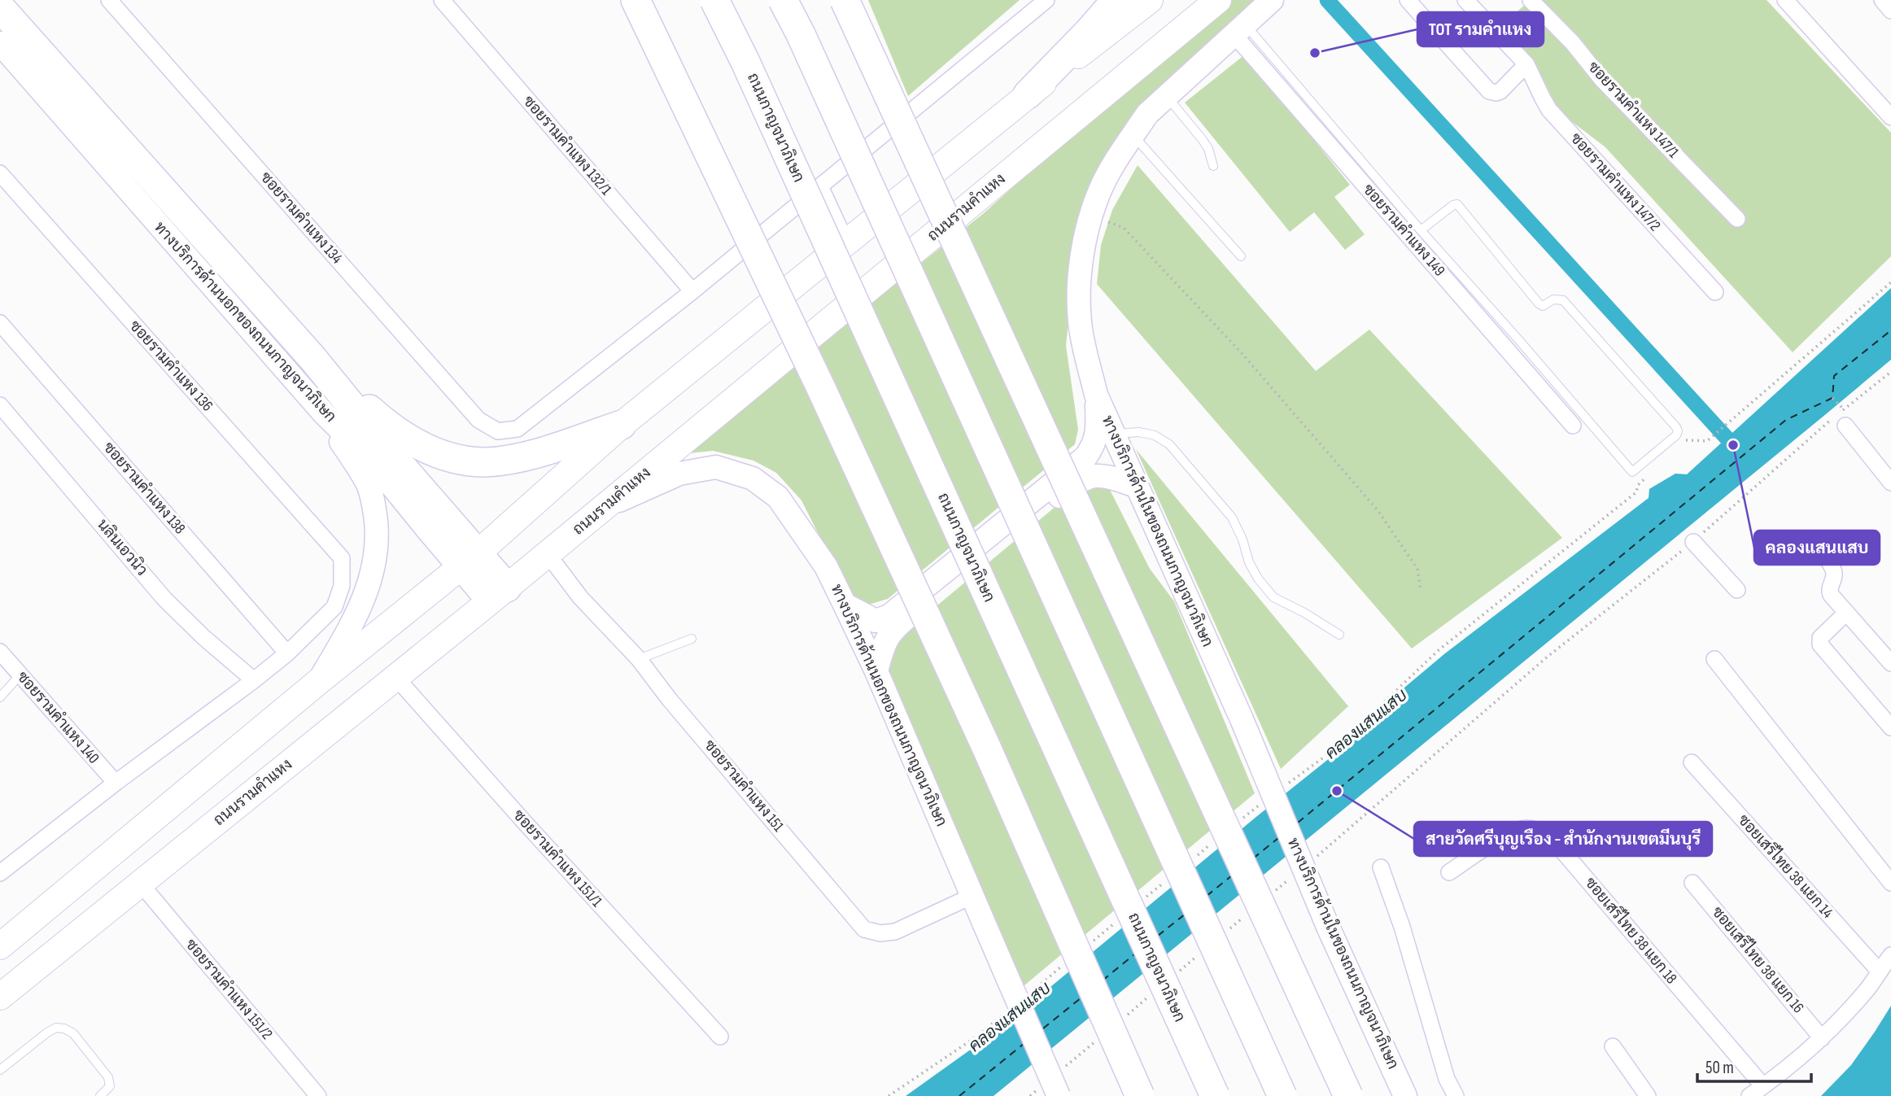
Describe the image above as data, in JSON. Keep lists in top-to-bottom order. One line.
{"streets":{"highway":["ถนนกาญจนาภิเษก"],"main road":["ถนนรามคำแหง","ทางบริการด้านนอกของถนนกาญจนาภิเษก","ทางบริการด้านในของถนนกาญจนาภิเษก"],"street":["ซอยรามคำแหง 147/1","ซอยรามคำแหง 132/1","ซอยรามคำแหง 147/2","ซอยรามคำแหง 134","ซอยรามคำแหง 149","ซอยรามคำแหง 136","ซอยรามคำแหง 138","นลินเอวนิว","ซอยรามคำแหง 140","ซอยรามคำแหง 151","ซอยรามคำแหง 151/1","ซอยเสรีไทย 38 แยก 14","ซอยเสรีไทย 38 แยก 18","ซอยเสรีไทย 38 แยก 16","ซอยรามคำแหง 151/2"]},"crossings":[["ซอยรามคำแหง 132/1","ซอยรามคำแหง 134"],["ถนนรามคำแหง","ทางบริการด้านนอกของถนนกาญจนาภิเษก"],["ถนนรามคำแหง","ซอยรามคำแหง 151"],["ถนนรามคำแหง","ซอยรามคำแหง 151/1"],["ถนนรามคำแหง","ซอยรามคำแหง 151/2"],["ซอยรามคำแหง 149","ทางบริการด้านในของถนนกาญจนาภิเษก"],["ทางบริการด้านนอกของถนนกาญจนาภิเษก","ซอยรามคำแหง 151"],["ซอยรามคำแหง 136","ซอยรามคำแหง 138"]],"water":["คลองแสนแสบ"],"places":["TOT รามคำแหง","คลองแสนแสบ","สายวัดศรีบุญเรือง - สำนักงานเขตมีนบุรี"],"scale_bar":"50 m"}
